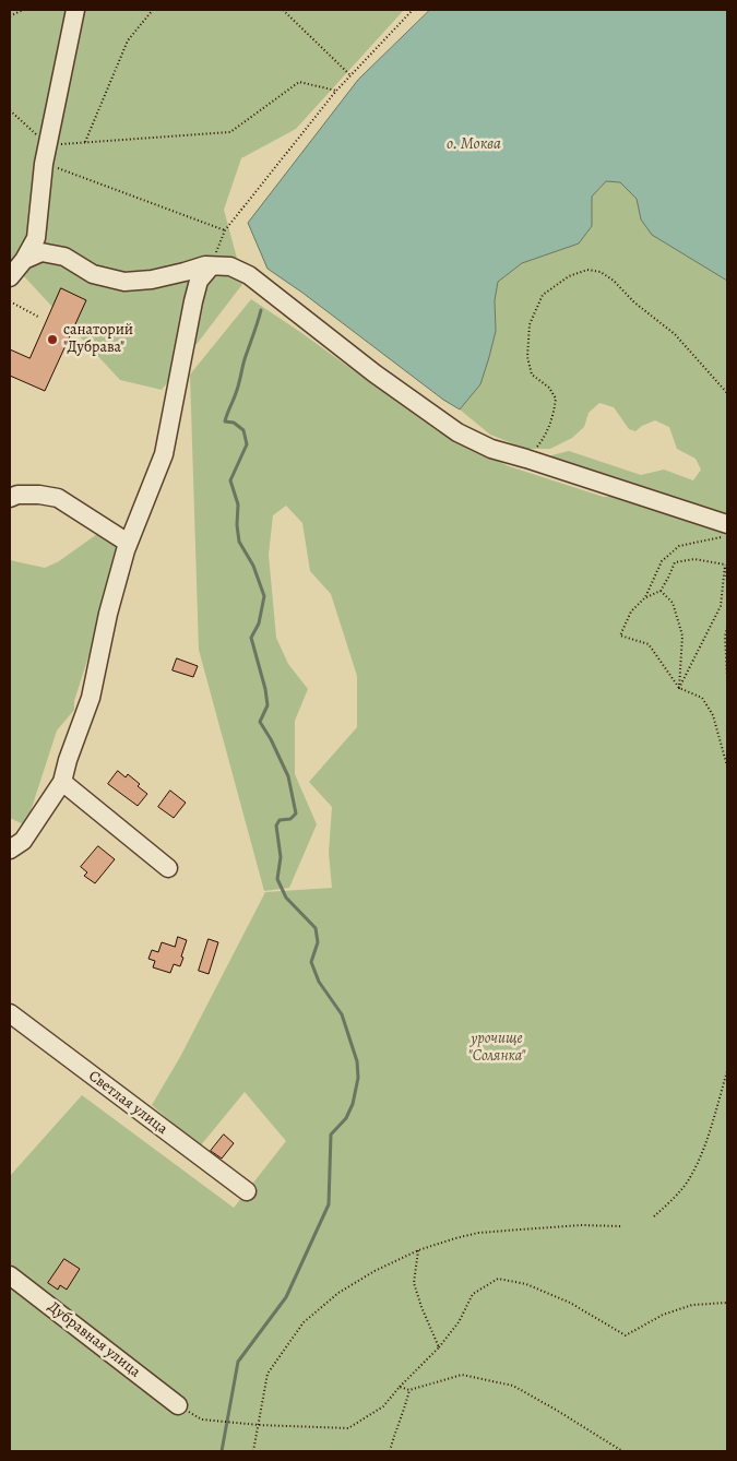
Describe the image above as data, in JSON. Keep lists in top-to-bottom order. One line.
{"streets":{"street":["Светлая улица","Дубравная улица"]},"water":["о. Моква"],"parks":["урочище \"Солянка\""],"places":["санаторий \"Дубрава\""]}
